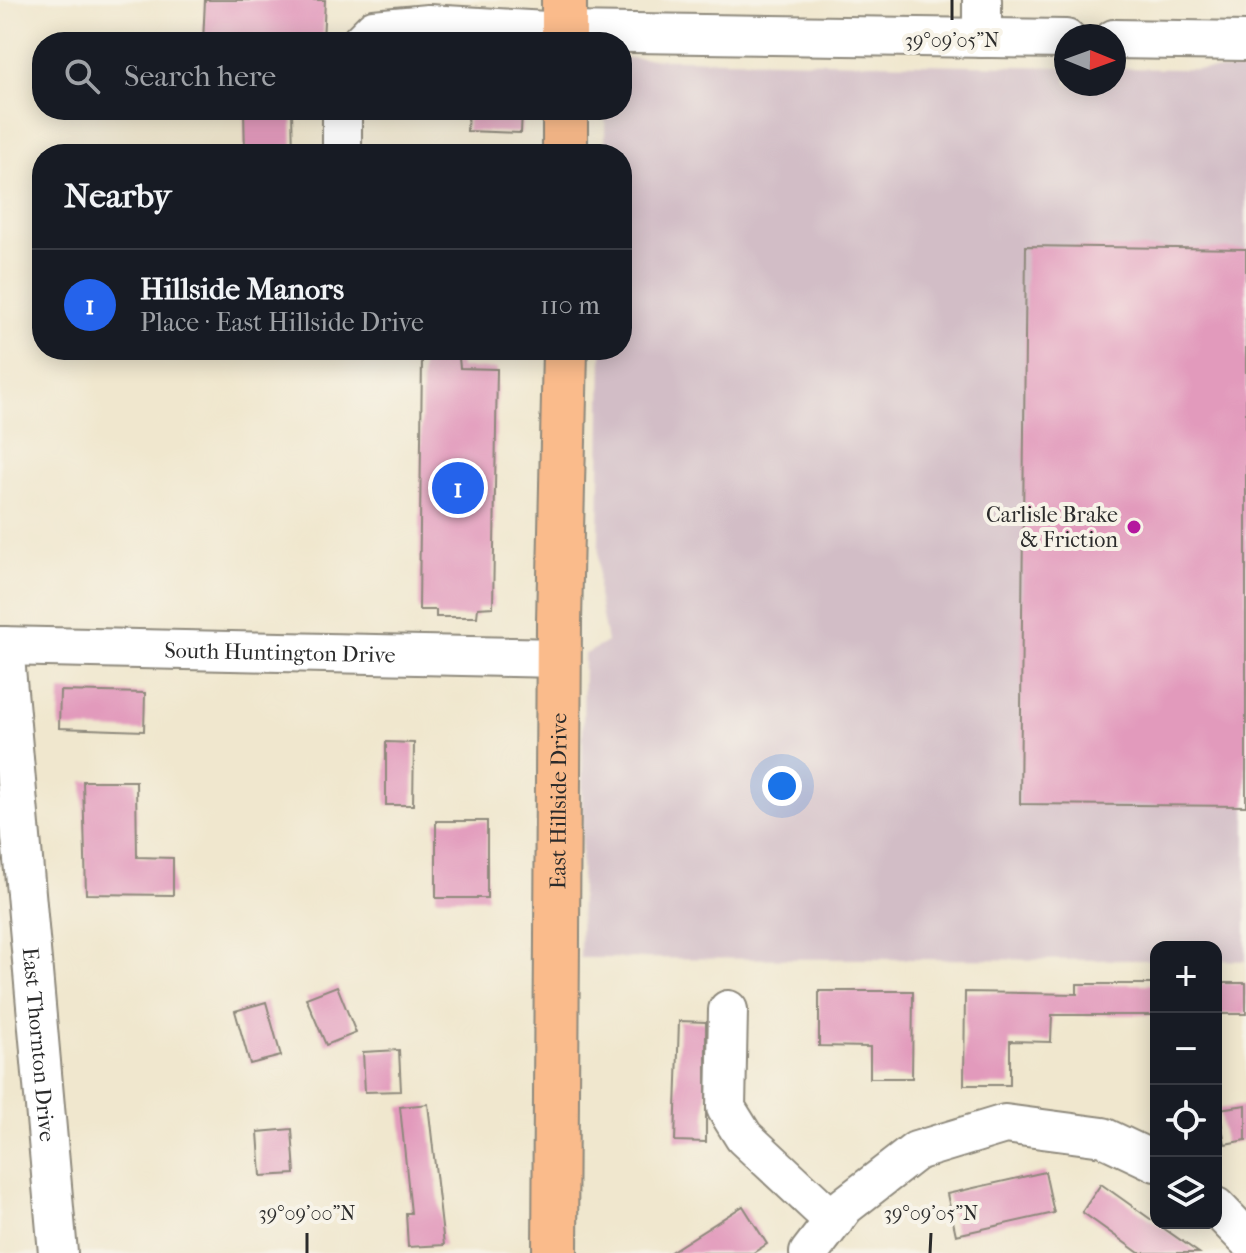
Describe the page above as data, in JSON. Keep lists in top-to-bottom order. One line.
{"streets":{"main road":["East Hillside Drive"],"street":["South Huntington Drive","East Thornton Drive"]},"crossings":[["South Huntington Drive","East Hillside Drive"],["South Huntington Drive","East Thornton Drive"]],"places":["Carlisle Brake & Friction"],"north":"right","page":{"search":"Search here","heading":"Nearby","list":[{"mark":"1","name":"Hillside Manors","note":"Place · East Hillside Drive","value":"110 m"}],"pins":"1","map_buttons":["+","−"]},"coordinates":["39°09'05\"N","39°09'00\"N"]}
